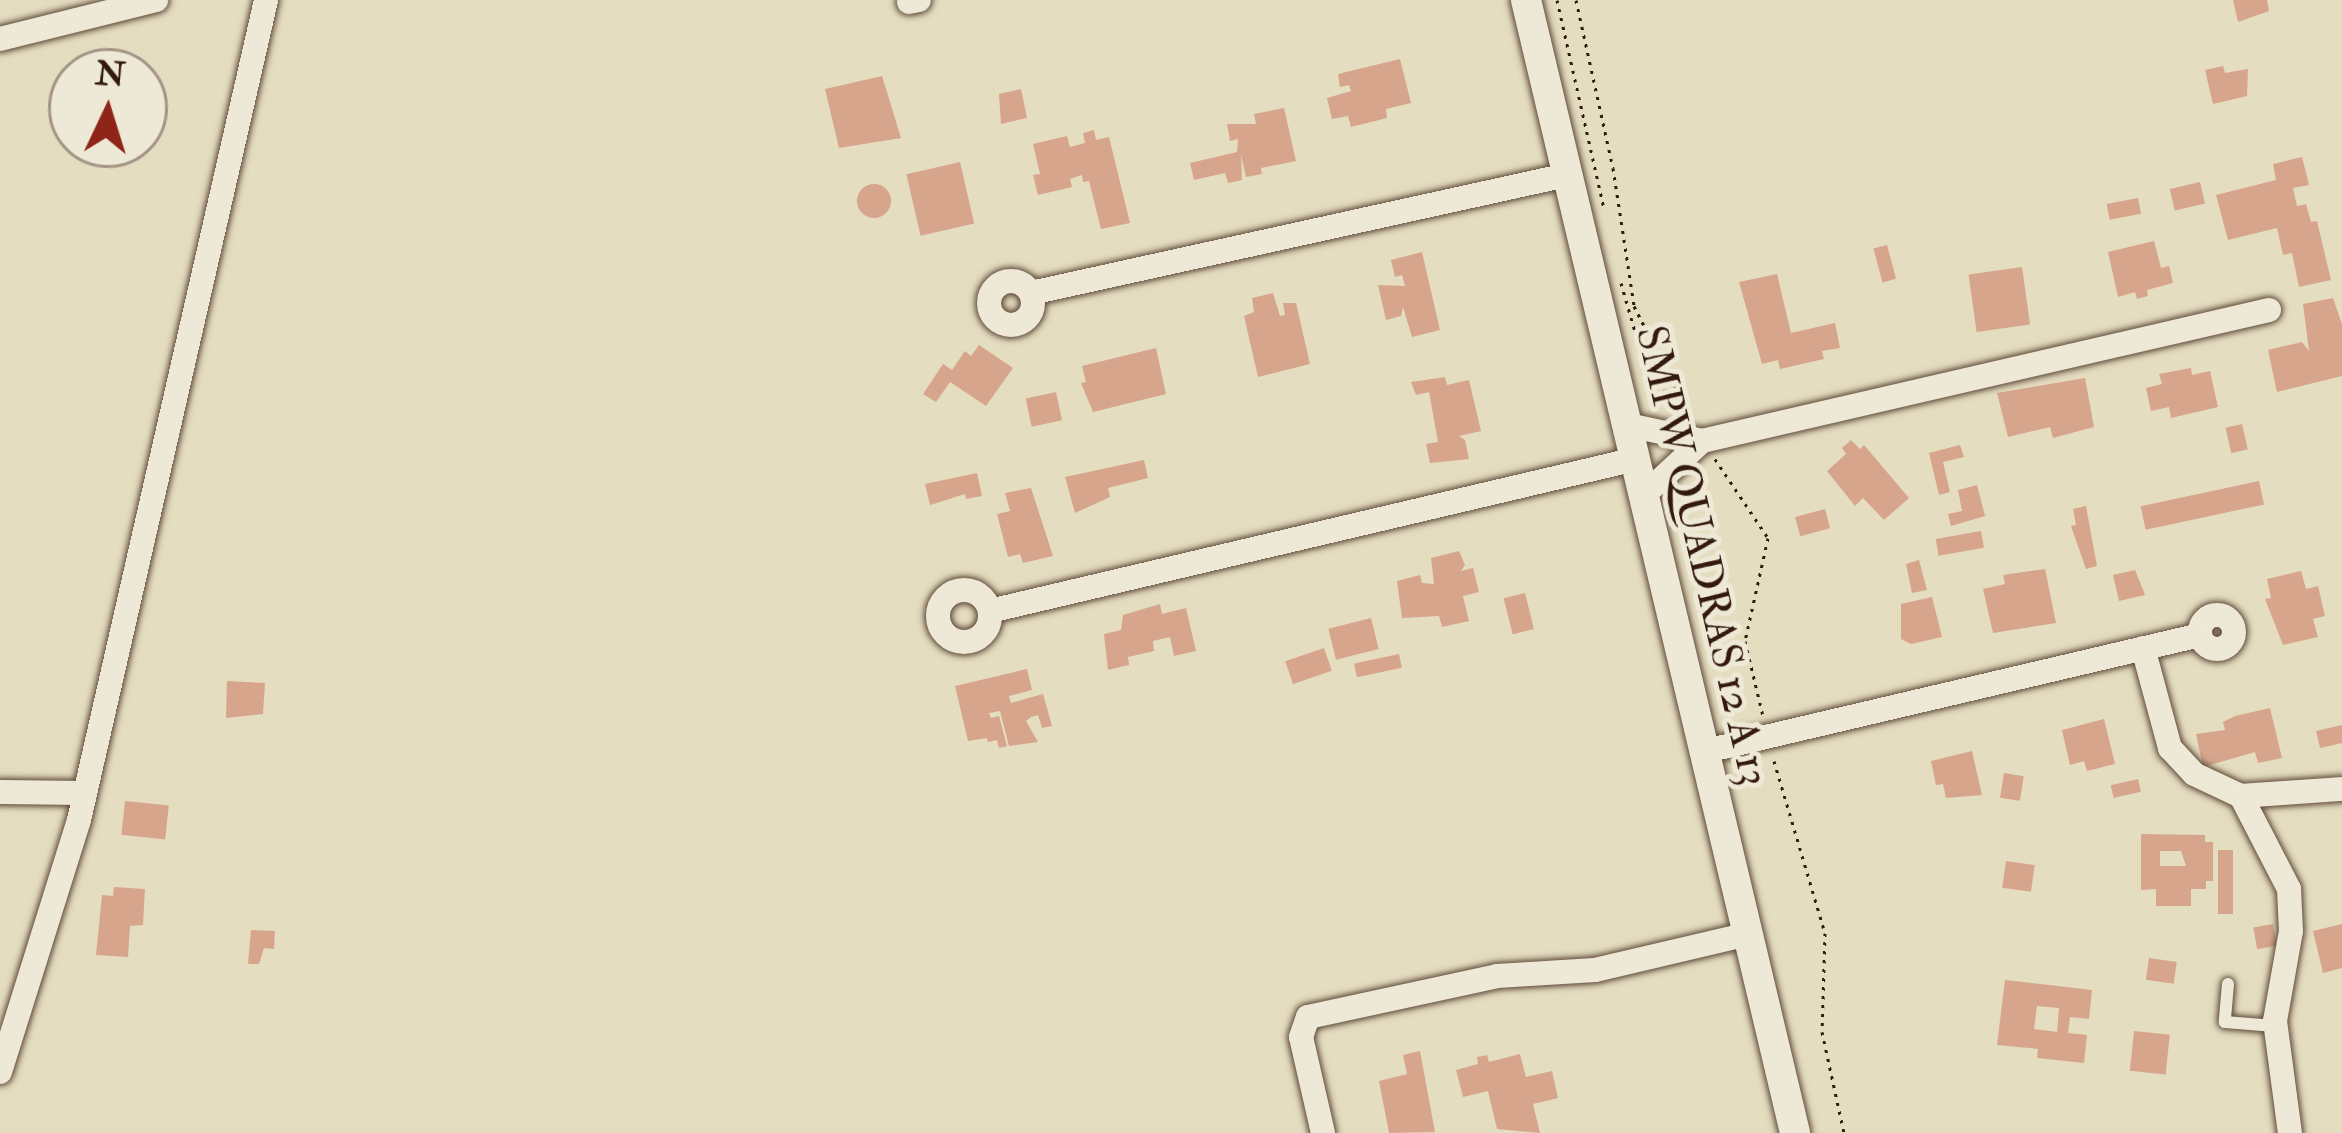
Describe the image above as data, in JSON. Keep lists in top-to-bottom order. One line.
{"streets":{"street":["SMPW QUADRAS 12 A 13"]},"north":"top"}
